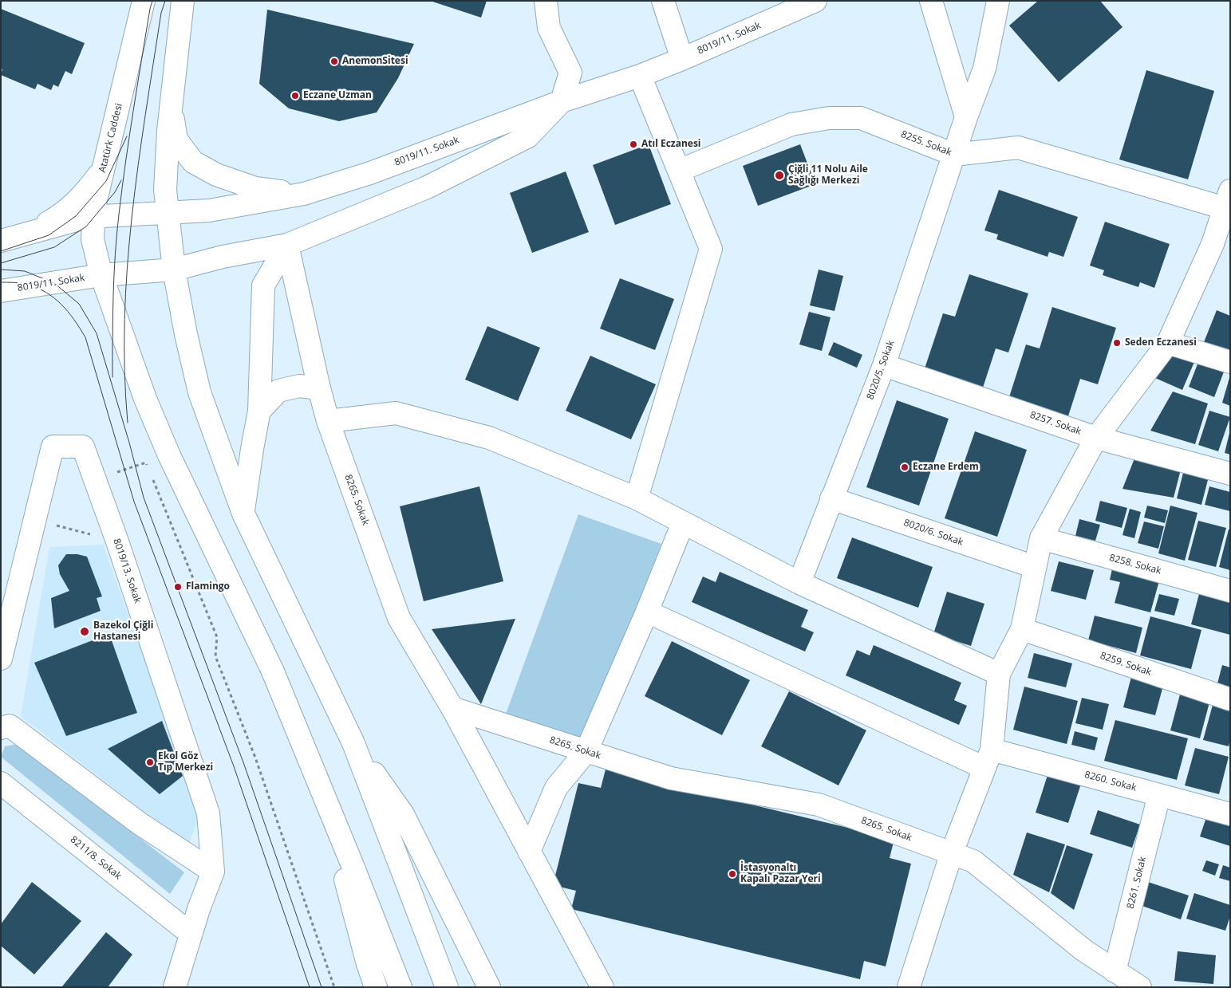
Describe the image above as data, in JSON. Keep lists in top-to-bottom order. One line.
{"streets":{"street":["8019/11. Sokak","Atatürk Caddesi","8255. Sokak","8020/5. Sokak","8257. Sokak","8265. Sokak","8020/6. Sokak","8258. Sokak","8019/13. Sokak","8259. Sokak","8260. Sokak","8211/8. Sokak","8261. Sokak"]},"crossings":[["8019/11. Sokak","Atatürk Caddesi"],["8019/11. Sokak","8265. Sokak"],["8255. Sokak","8020/5. Sokak"],["8020/5. Sokak","8257. Sokak"],["8020/5. Sokak","8020/6. Sokak"],["8265. Sokak","8261. Sokak"],["8019/13. Sokak","8211/8. Sokak"],["8260. Sokak","8261. Sokak"]],"places":["AnemonSitesi","Eczane Uzman","Atıl Eczanesi","Çiğli 11 Nolu Aile Sağlığı Merkezi","Seden Eczanesi","Eczane Erdem","Flamingo","Bazekol Çiğli Hastanesi","Ekol Göz Tıp Merkezi","İstasyonaltı Kapalı Pazar Yeri"]}
